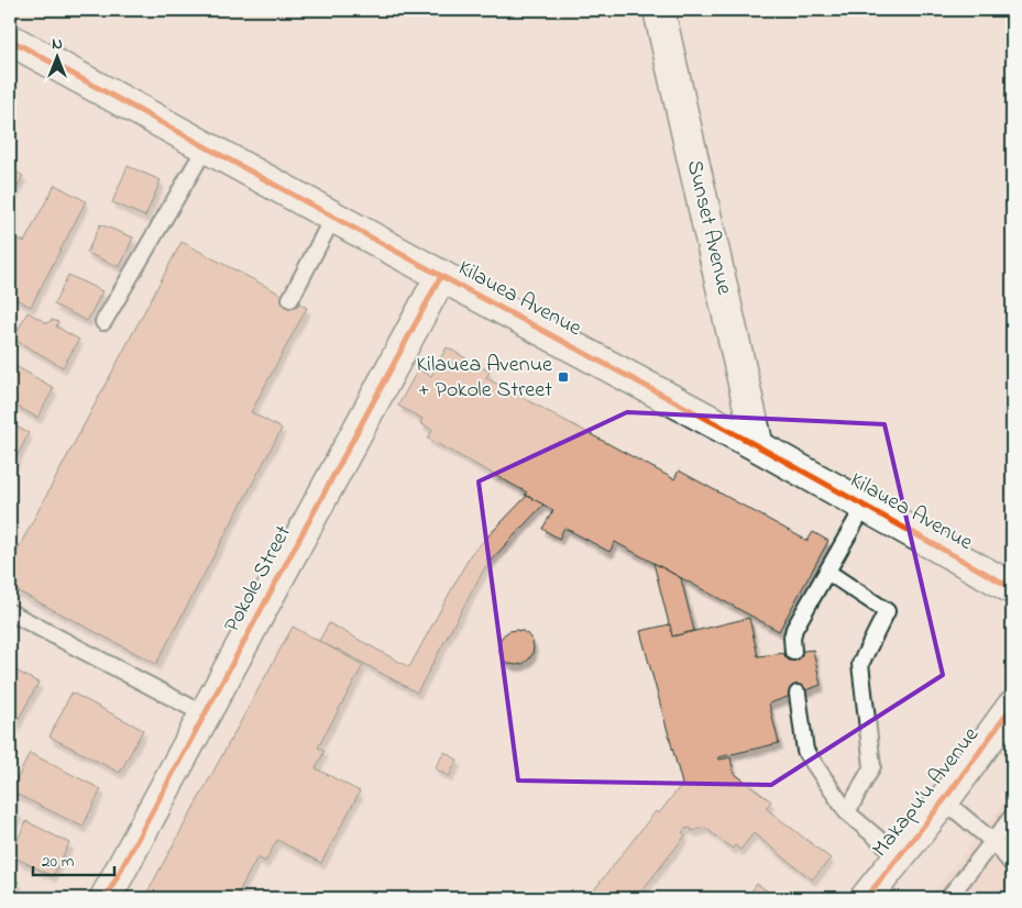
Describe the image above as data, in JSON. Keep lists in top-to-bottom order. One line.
{"streets":{"street":["Sunset Avenue","Kilauea Avenue","Pokole Street","Makapu‘u Avenue"]},"crossings":[["Sunset Avenue","Kilauea Avenue"],["Kilauea Avenue","Pokole Street"]],"places":{"transit":["Kilauea Avenue + Pokole Street"]},"scale_bar":"20 m","north":"top"}
